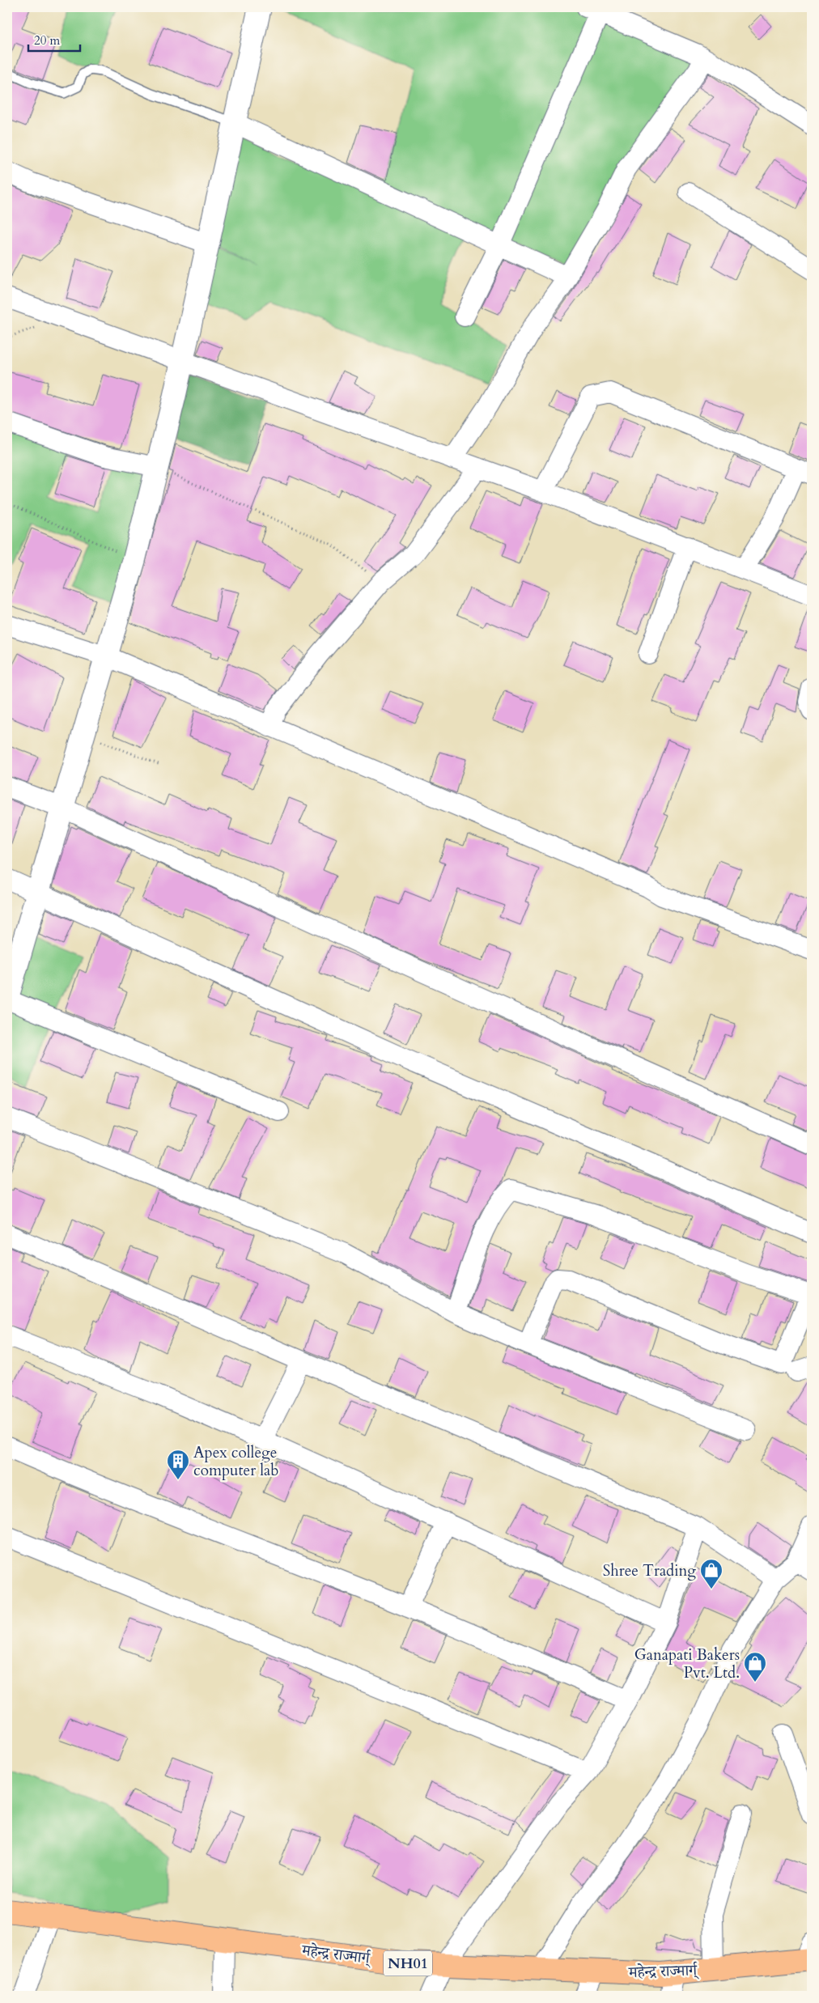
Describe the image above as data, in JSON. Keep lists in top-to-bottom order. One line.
{"streets":{"highway":["महेन्द्र राज्मार्ग्","NH01"]},"places":{"building":["Apex college computer lab"],"shop":["Shree Trading","Ganapati Bakers Pvt. Ltd."]},"scale_bar":"20 m"}
